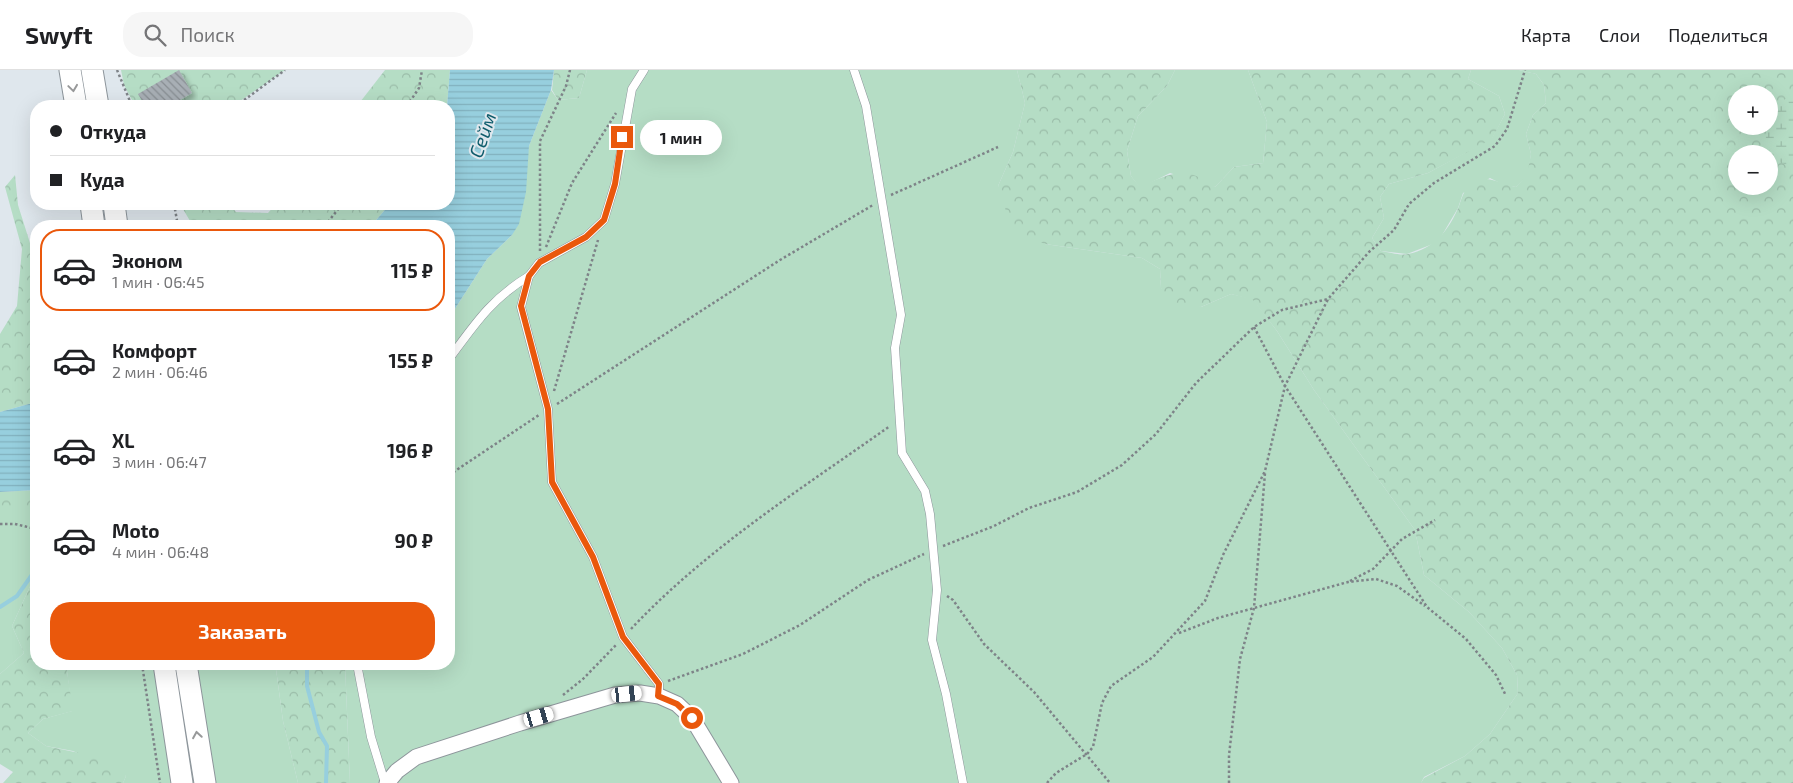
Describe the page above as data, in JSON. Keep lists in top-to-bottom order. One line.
{"water":["Сейм"],"page":{"header":"Swyft","search":"Поиск","nav":["Карта","Слои","Поделиться"],"map_buttons":["+","−"],"banner":["Откуда","Куда"],"bubble":"1 мин","list":[{"name":"Эконом","note":"1 мин · 06:45","value":"115 ₽"},{"name":"Комфорт","note":"2 мин · 06:46","value":"155 ₽"},{"name":"XL","note":"3 мин · 06:47","value":"196 ₽"},{"name":"Moto","note":"4 мин · 06:48","value":"90 ₽"}],"buttons":"Заказать"}}
